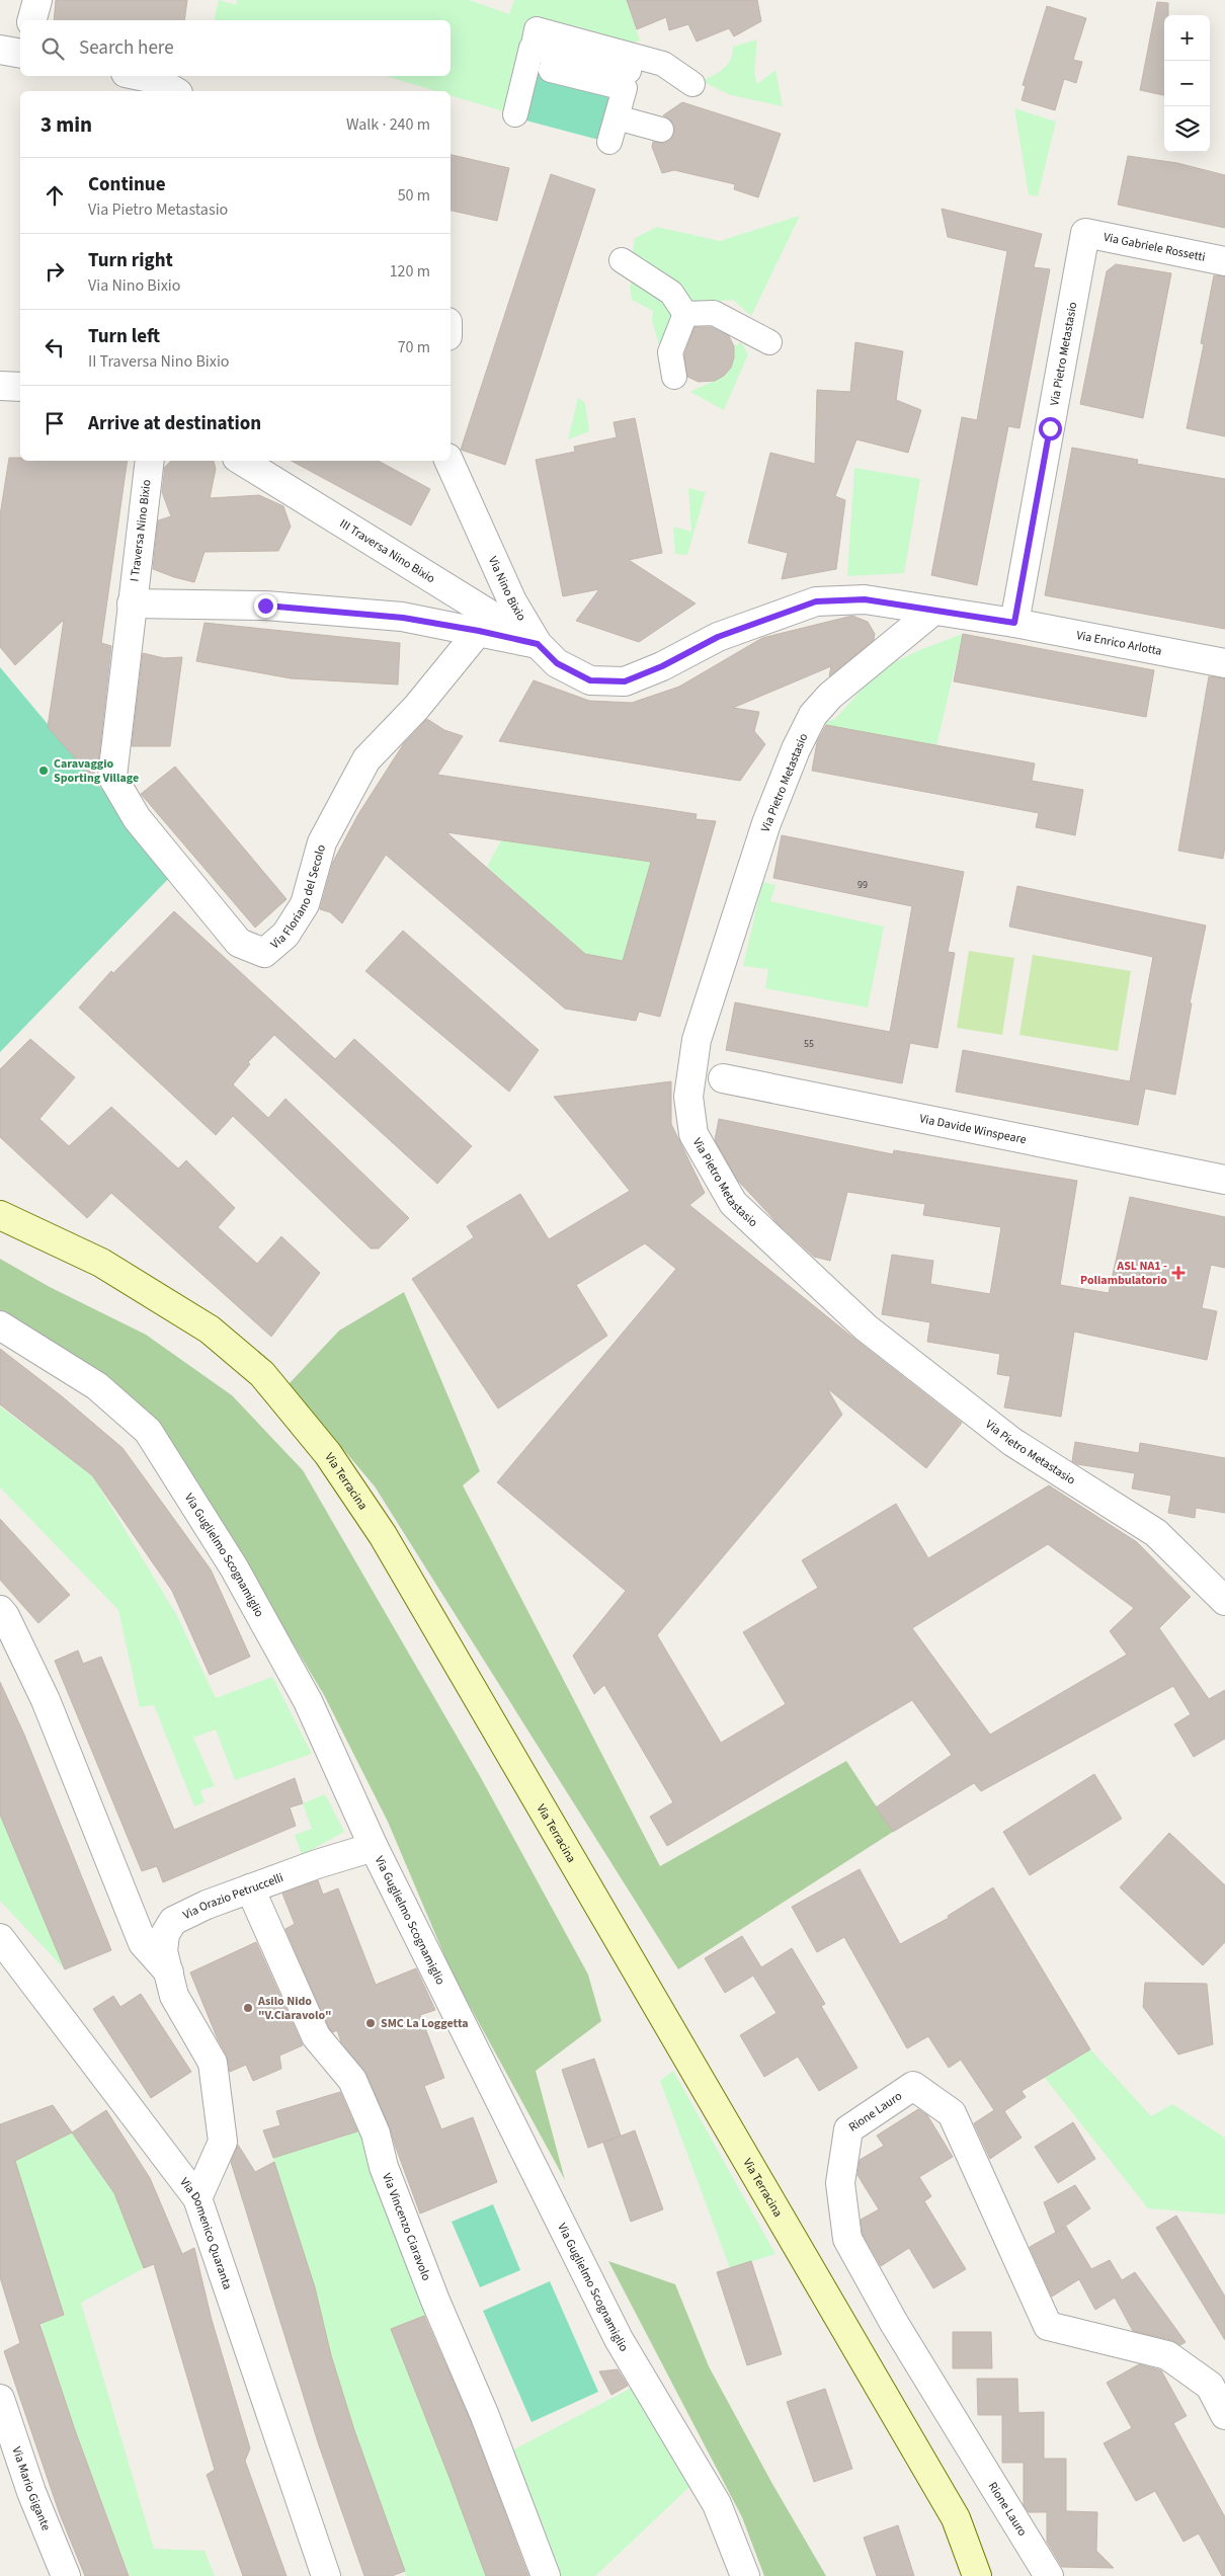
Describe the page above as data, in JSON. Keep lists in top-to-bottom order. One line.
{"streets":{"main road":["Via Terracina"],"street":["Via Gabriele Rossetti","Via Pietro Metastasio","I Traversa Nino Bixio","III Traversa Nino Bixio","Via Nino Bixio","Via Enrico Arlotta","Via Floriano del Secolo","Via Davide Winspeare","Via Guglielmo Scognamiglio","Via Orazio Petruccelli","Rione Lauro","Via Vincenzo Ciaravolo","Via Domenico Quaranta","Via Mario Gigante"]},"crossings":[["Via Gabriele Rossetti","Via Pietro Metastasio"],["Via Pietro Metastasio","Via Nino Bixio"],["Via Pietro Metastasio","Via Enrico Arlotta"],["I Traversa Nino Bixio","Via Floriano del Secolo"],["III Traversa Nino Bixio","Via Nino Bixio"],["Via Nino Bixio","Via Enrico Arlotta"],["Via Guglielmo Scognamiglio","Via Orazio Petruccelli"],["Via Orazio Petruccelli","Via Vincenzo Ciaravolo"],["Via Orazio Petruccelli","Via Domenico Quaranta"]],"places":{"other":["Caravaggio Sporting Village","Asilo Nido \"V.Ciaravolo\"","SMC La Loggetta"],"health":["ASL NA1 - Poliambulatorio"]},"house_numbers":["99","55"],"page":{"map_buttons":["+","−"],"search":"Search here","heading":["3 min","Walk · 240 m"],"list":[["Continue","Via Pietro Metastasio","50 m"],["Turn right","Via Nino Bixio","120 m"],["Turn left","II Traversa Nino Bixio","70 m"],"Arrive at destination"]}}
